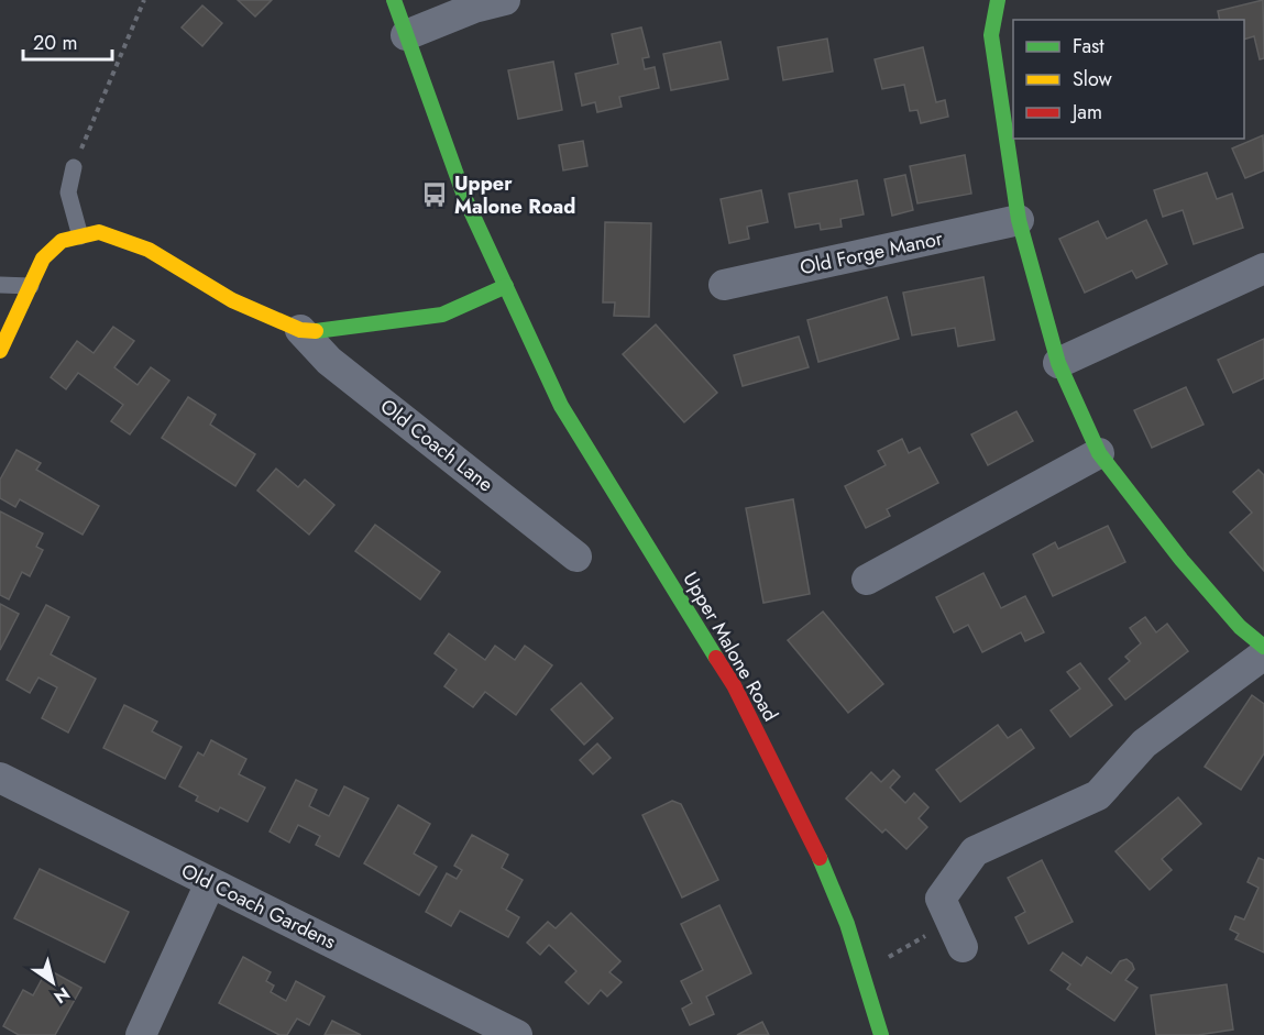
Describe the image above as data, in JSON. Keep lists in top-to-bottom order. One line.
{"streets":{"street":["Old Forge Manor","Old Coach Lane","Upper Malone Road","Old Coach Gardens"]},"crossings":[["Old Coach Lane","Upper Malone Road"]],"places":{"bus stop":["Upper Malone Road"]},"legend":["Fast","Slow","Jam"],"scale_bar":"20 m","north":"bottom right"}
